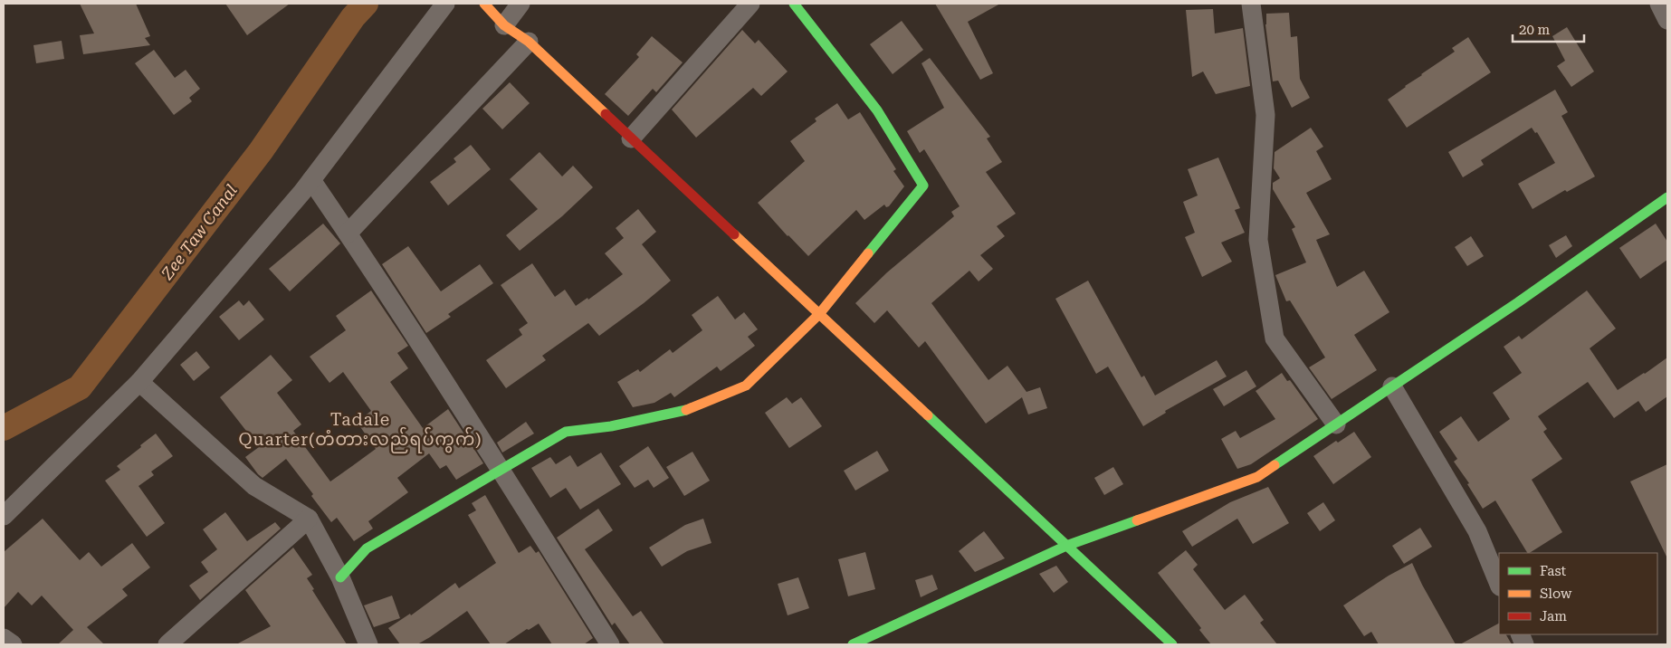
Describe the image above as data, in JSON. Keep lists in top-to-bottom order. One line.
{"districts":["Tadale Quarter(တံတားလည်ရပ်ကွက်)"],"water":["Zee Taw Canal"],"legend":["Fast","Slow","Jam"],"scale_bar":"20 m"}
